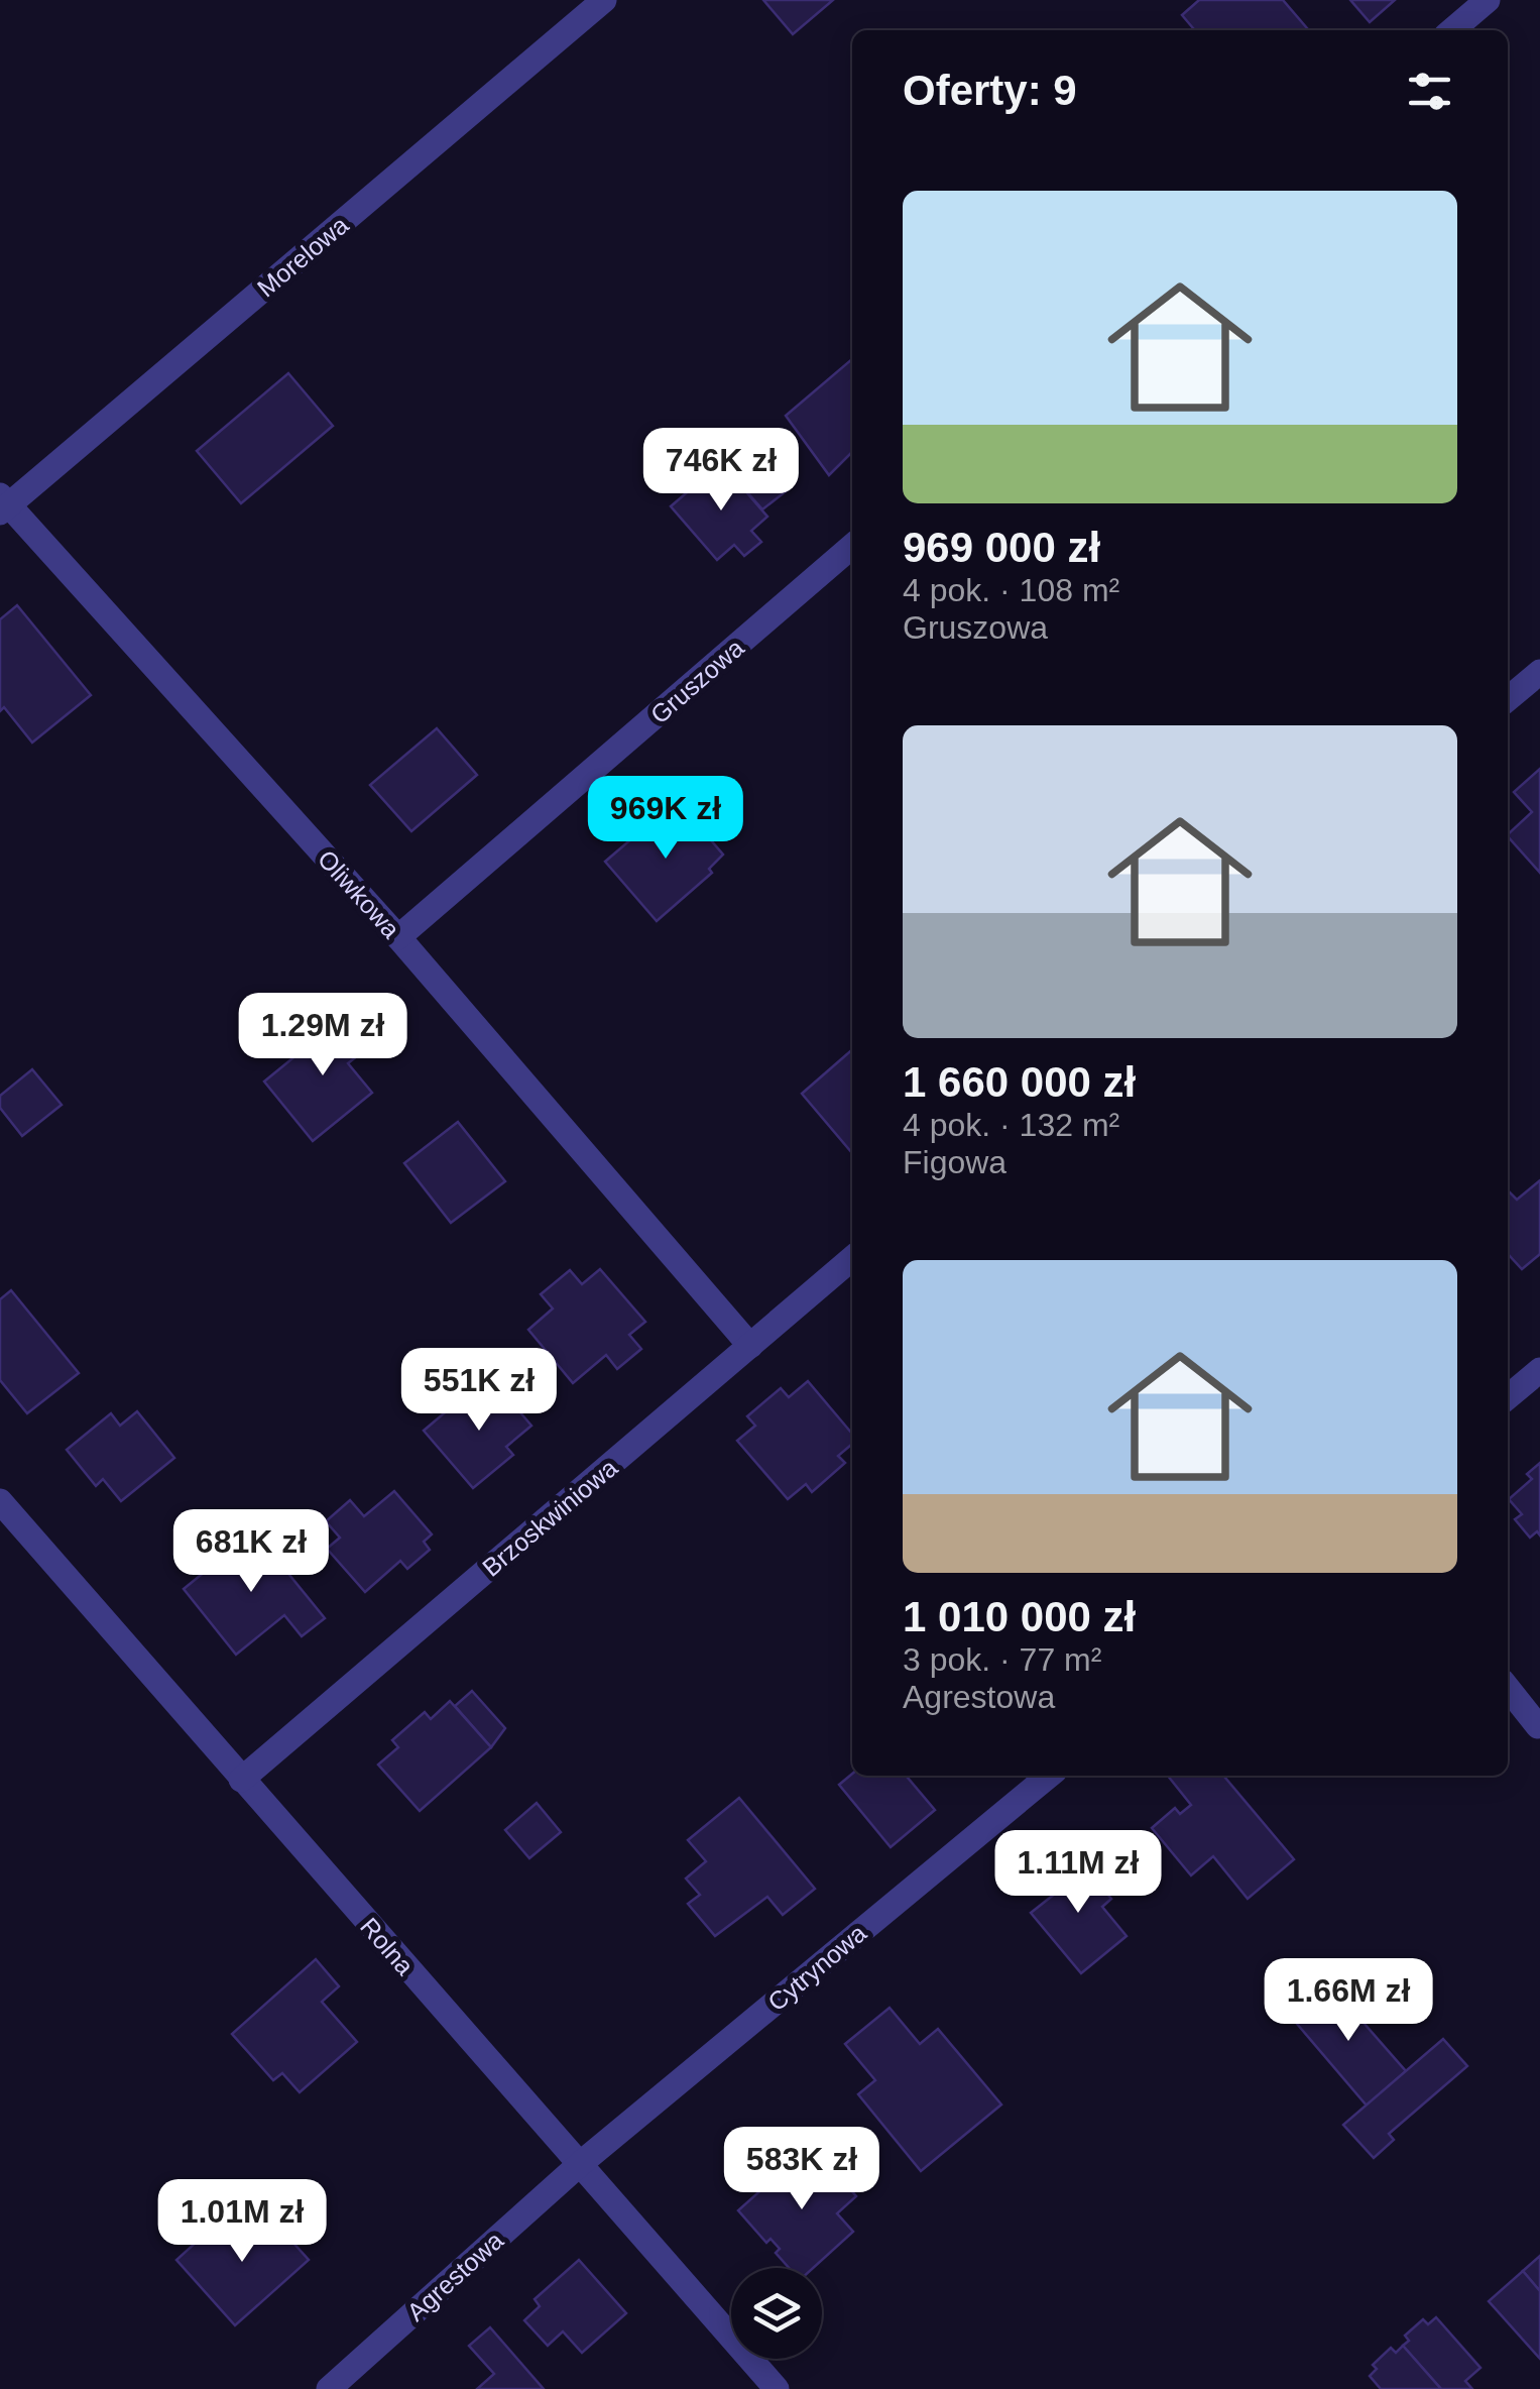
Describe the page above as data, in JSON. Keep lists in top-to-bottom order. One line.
{"streets":{"street":["Morelowa","Gruszowa","Oliwkowa","Brzoskwiniowa","Rolna","Cytrynowa","Agrestowa"]},"crossings":[["Morelowa","Oliwkowa"],["Gruszowa","Oliwkowa"],["Oliwkowa","Brzoskwiniowa"],["Brzoskwiniowa","Rolna"],["Rolna","Cytrynowa"],["Rolna","Agrestowa"],["Cytrynowa","Agrestowa"]],"page":{"heading":"Oferty: 9","list":[{"name":"969 000 zł","note":"4 pok. · 108 m² · Gruszowa"},{"name":"1 660 000 zł","note":"4 pok. · 132 m² · Figowa"},{"name":"1 010 000 zł","note":"3 pok. · 77 m² · Agrestowa"}],"price":["746K zł","969K zł","1.29M zł","551K zł","681K zł","1.11M zł","1.66M zł","583K zł","1.01M zł"]}}
